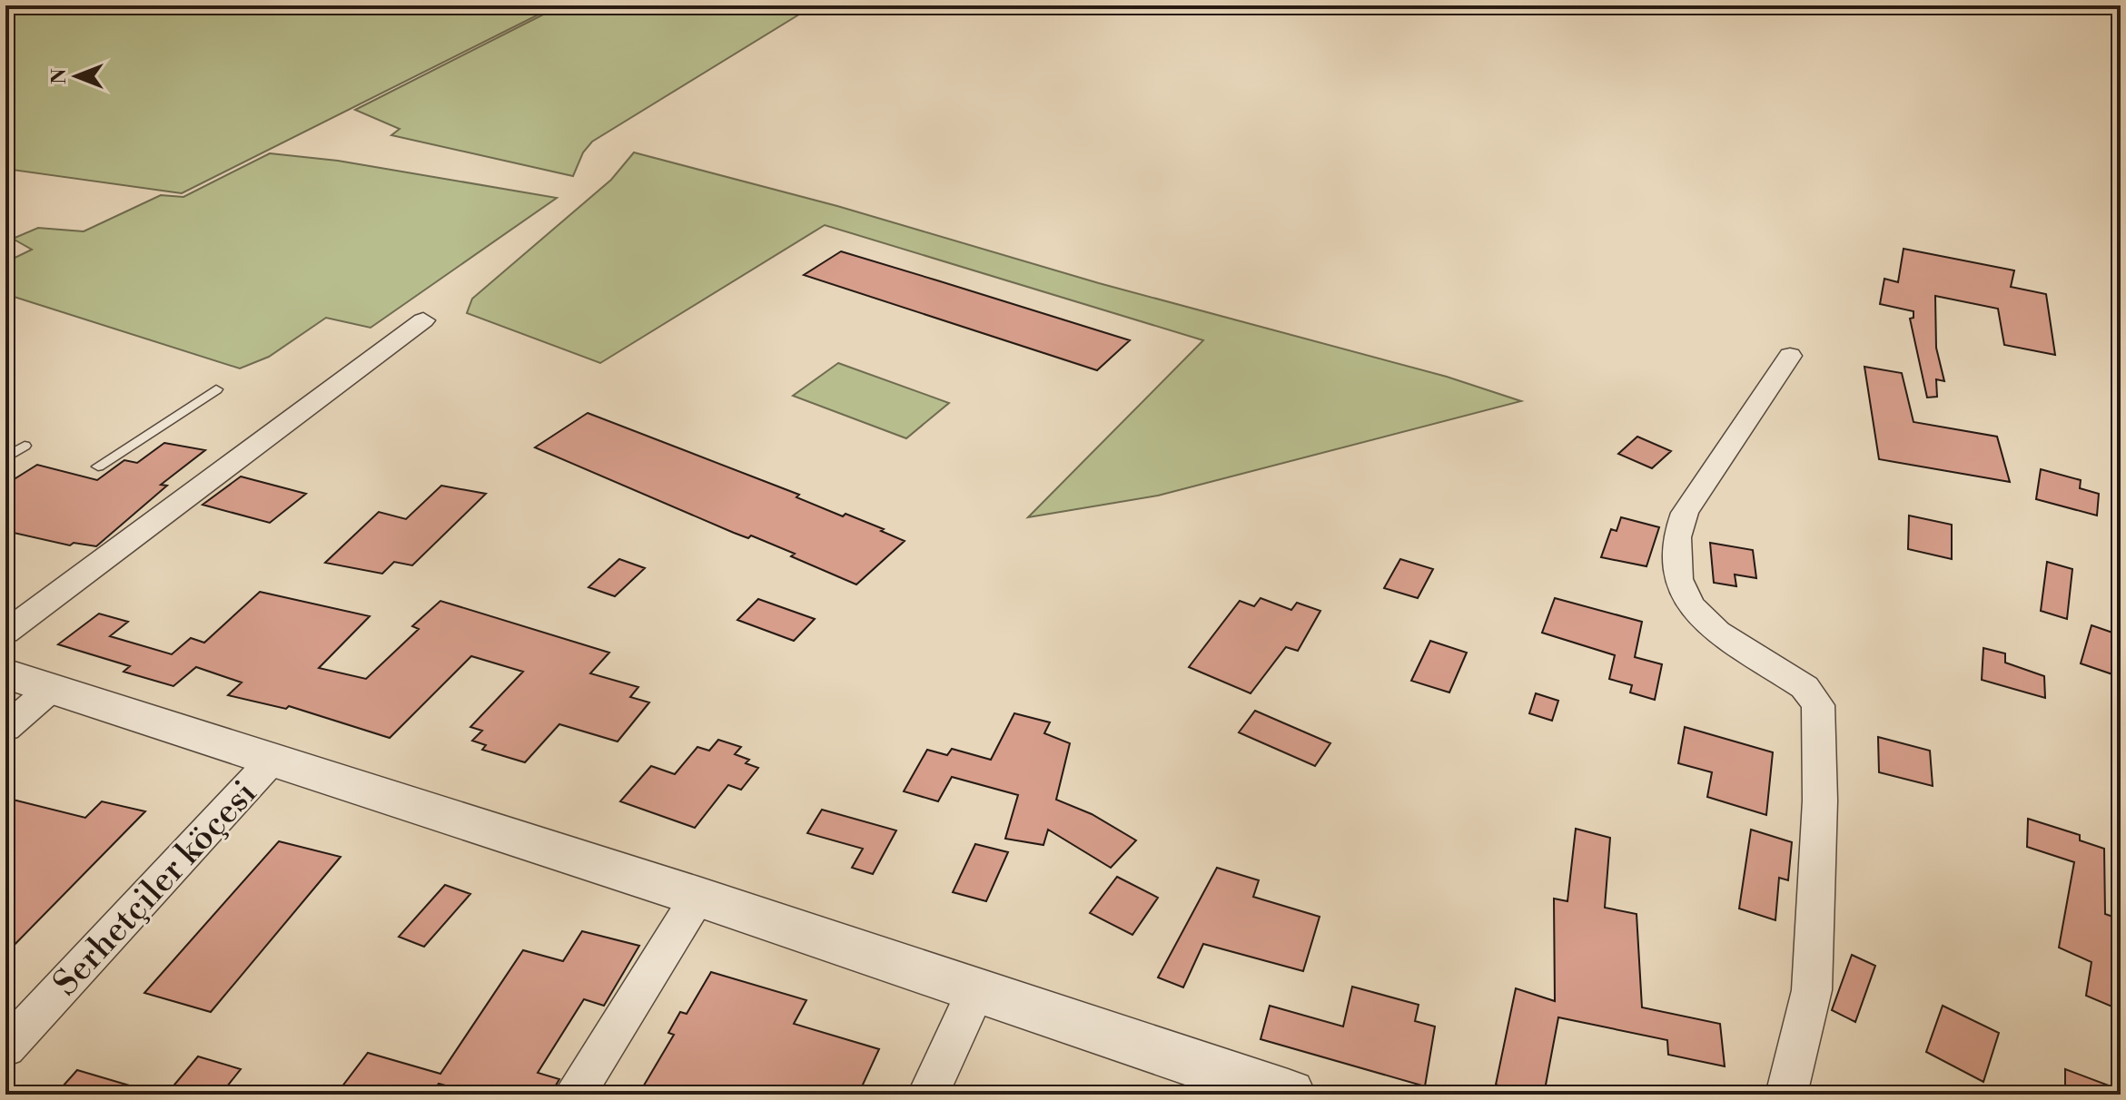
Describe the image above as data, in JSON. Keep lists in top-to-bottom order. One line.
{"streets":{"street":["Serhetçiler köçesi"]},"north":"left"}
